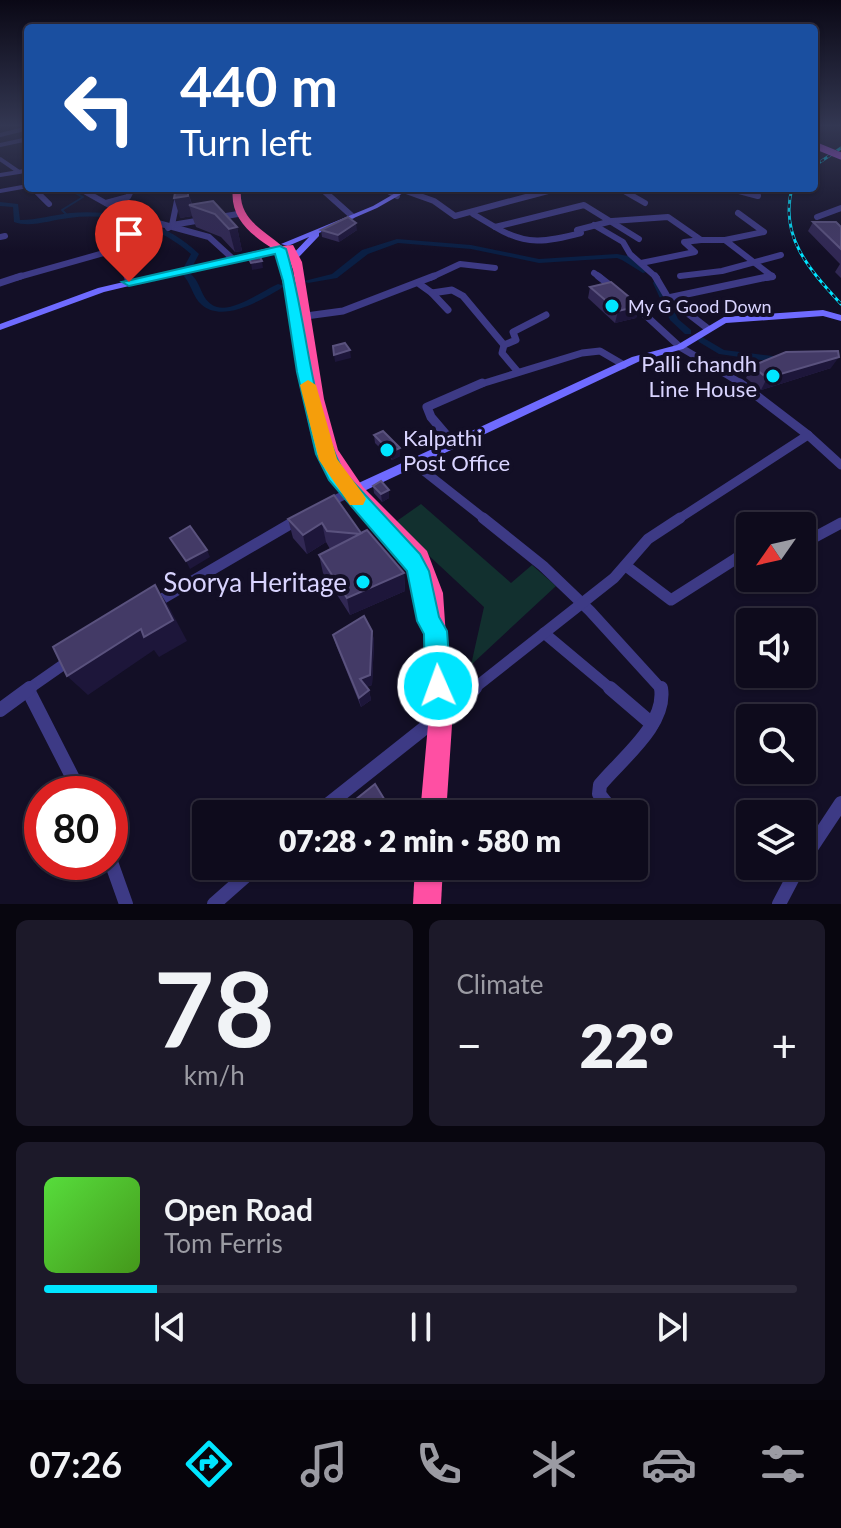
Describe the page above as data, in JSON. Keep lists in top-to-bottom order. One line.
{"places":["My G Good Down","Palli chandh Line House","Kalpathi Post Office","Soorya Heritage"],"north":"bottom left","page":{"turn":["440 m","Turn left"],"limit":"80","trip":"07:28 · 2 min · 580 m","tile":[["78","km/h"],"Climate"],"heat":["−","22°","+"],"song":["Open Road","Tom Ferris"],"tabs":"07:26"}}
